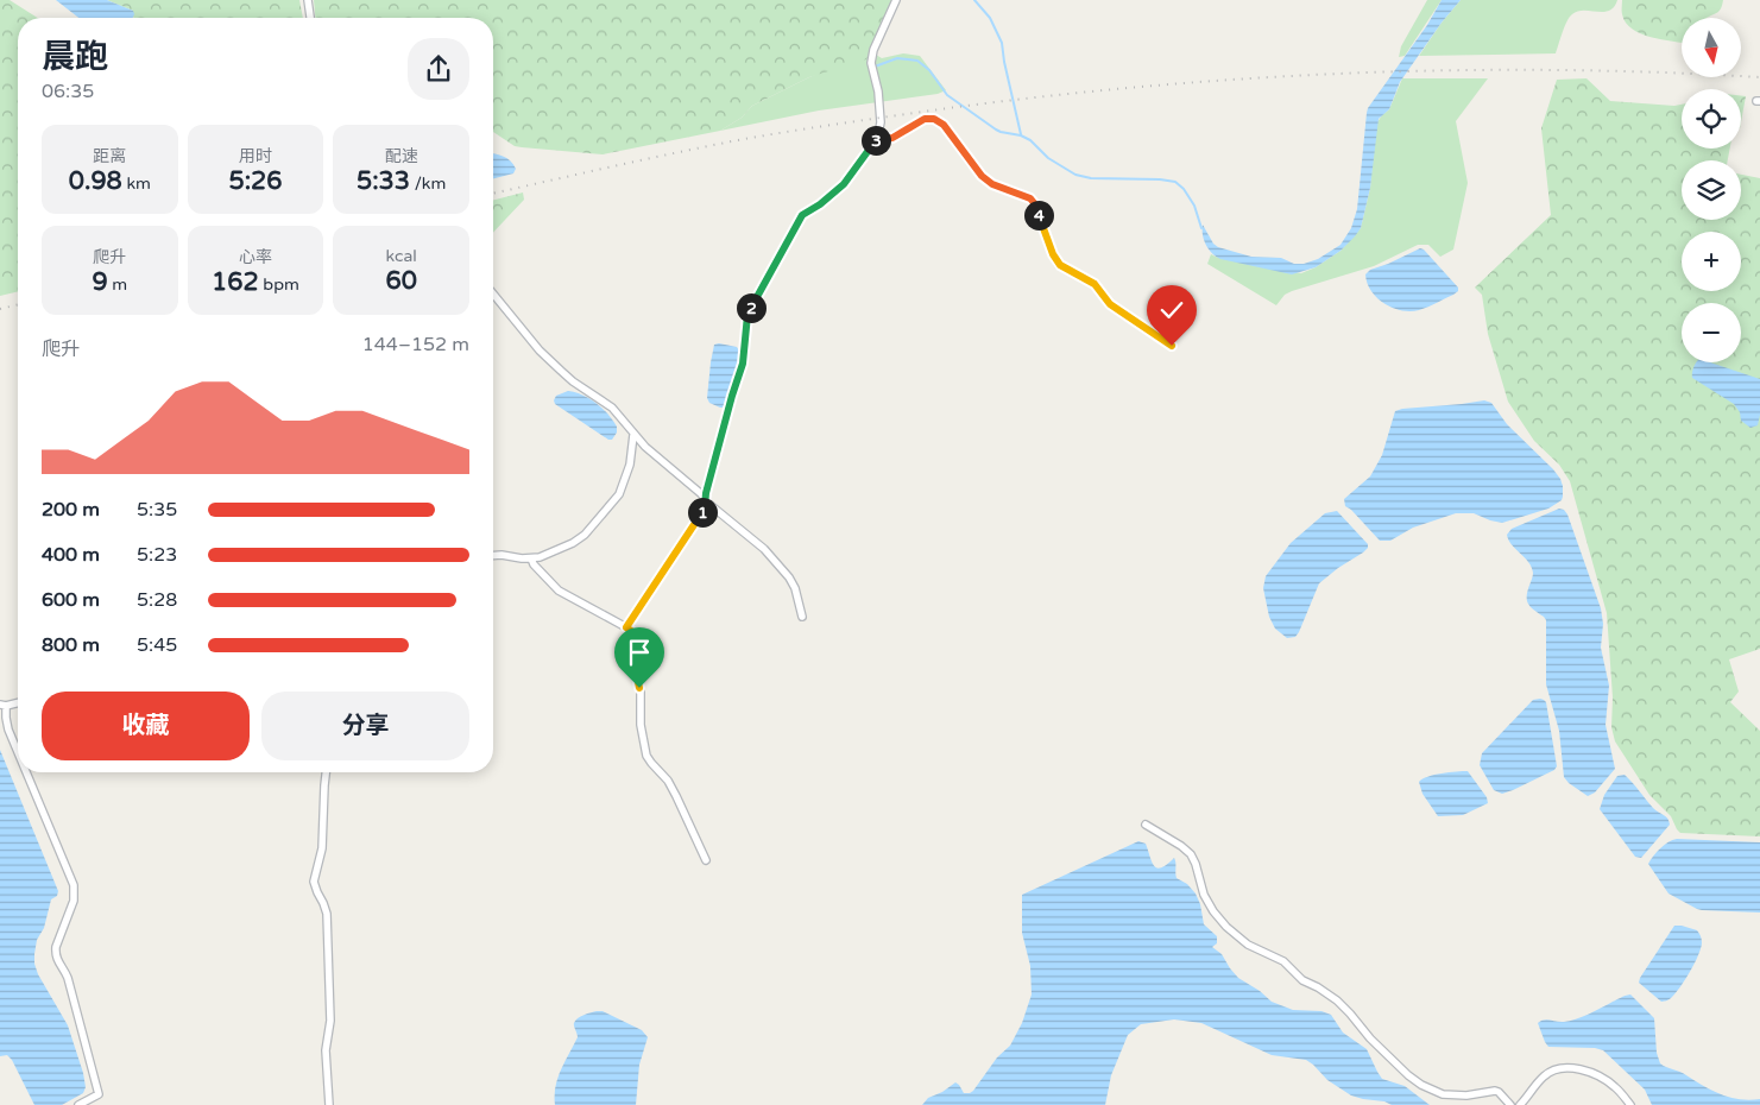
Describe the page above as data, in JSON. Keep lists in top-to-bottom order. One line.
{"north":"bottom","page":{"map_buttons":["+","−"],"heading":["晨跑","06:35"],"stats":[["距离","0.98 km"],["用时","5:26"],["配速","5:33 /km"],["爬升","9 m"],["心率","162 bpm"],["kcal","60"]],"pins":["3","4","2","1"],"chart":["爬升","144–152 m"],"list":[{"name":"200 m","note":"5:35"},{"name":"400 m","note":"5:23"},{"name":"600 m","note":"5:28"},{"name":"800 m","note":"5:45"}],"buttons":["收藏","分享"]}}
